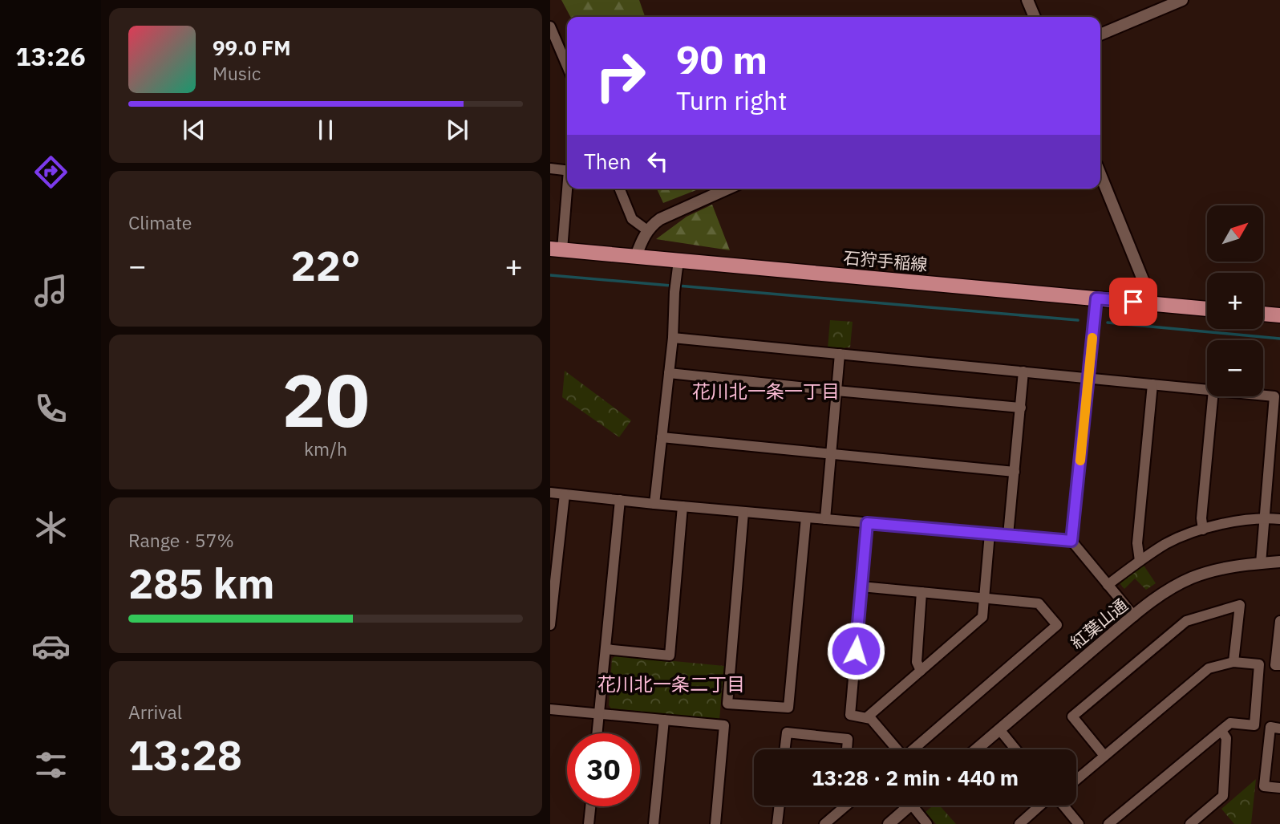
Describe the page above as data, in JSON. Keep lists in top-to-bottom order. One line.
{"streets":{"main road":["石狩手稲線"],"street":["紅葉山通"]},"districts":["花川北一条一丁目","花川北一条二丁目"],"north":"top right","page":{"tabs":"13:26","turn":["90 m","Turn right"],"song":["99.0 FM","Music"],"then":"Then","tile":["Climate",["20","km/h"],["Range · 57%","285 km"],["Arrival","13:28"]],"map_buttons":["+","−"],"heat":["−","22°","+"],"limit":"30","trip":"13:28 · 2 min · 440 m"}}
